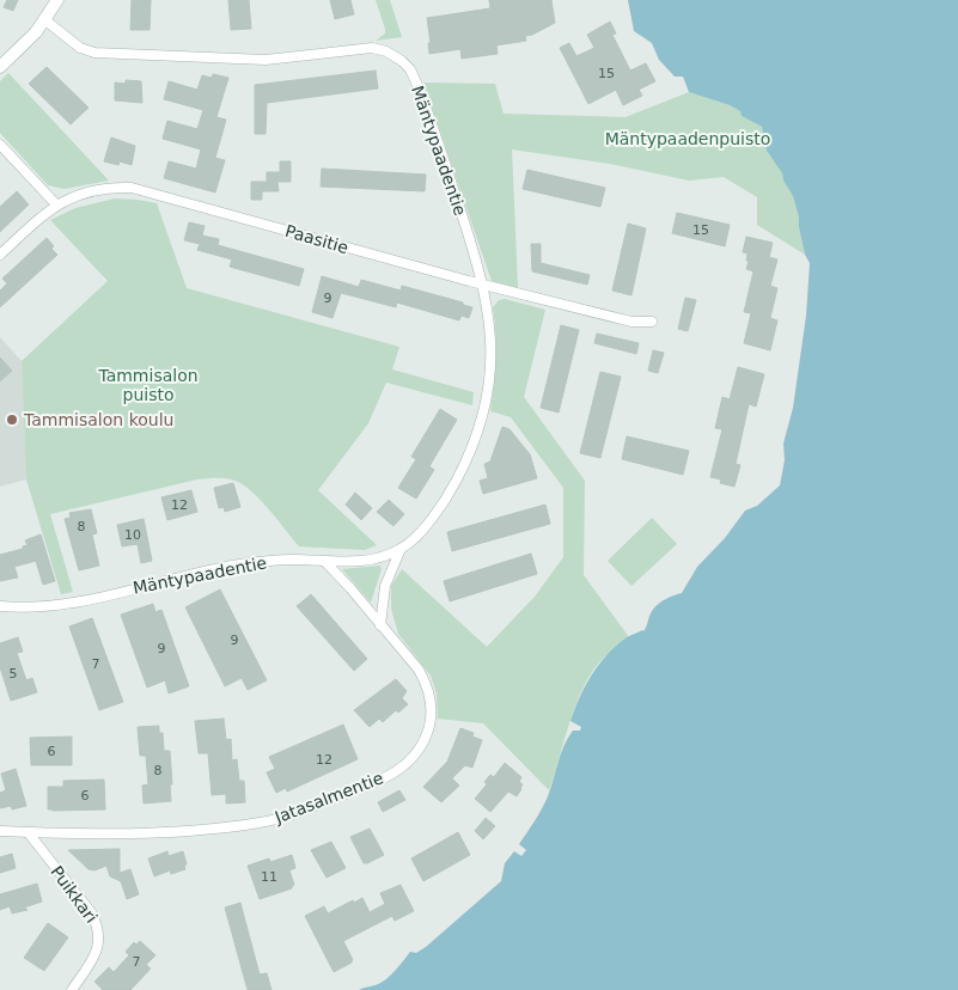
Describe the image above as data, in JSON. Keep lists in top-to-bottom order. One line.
{"streets":{"street":["Mäntypaadentie","Paasitie","Jatasalmentie","Puikkari"]},"crossings":[["Mäntypaadentie","Paasitie"],["Mäntypaadentie","Jatasalmentie"],["Jatasalmentie","Puikkari"]],"parks":["Mäntypaadenpuisto","Tammisalon puisto"],"places":["Tammisalon koulu"],"house_numbers":["15","15","9","12","8","10","9","9","7","5","6","12","8","6","11","7"]}
